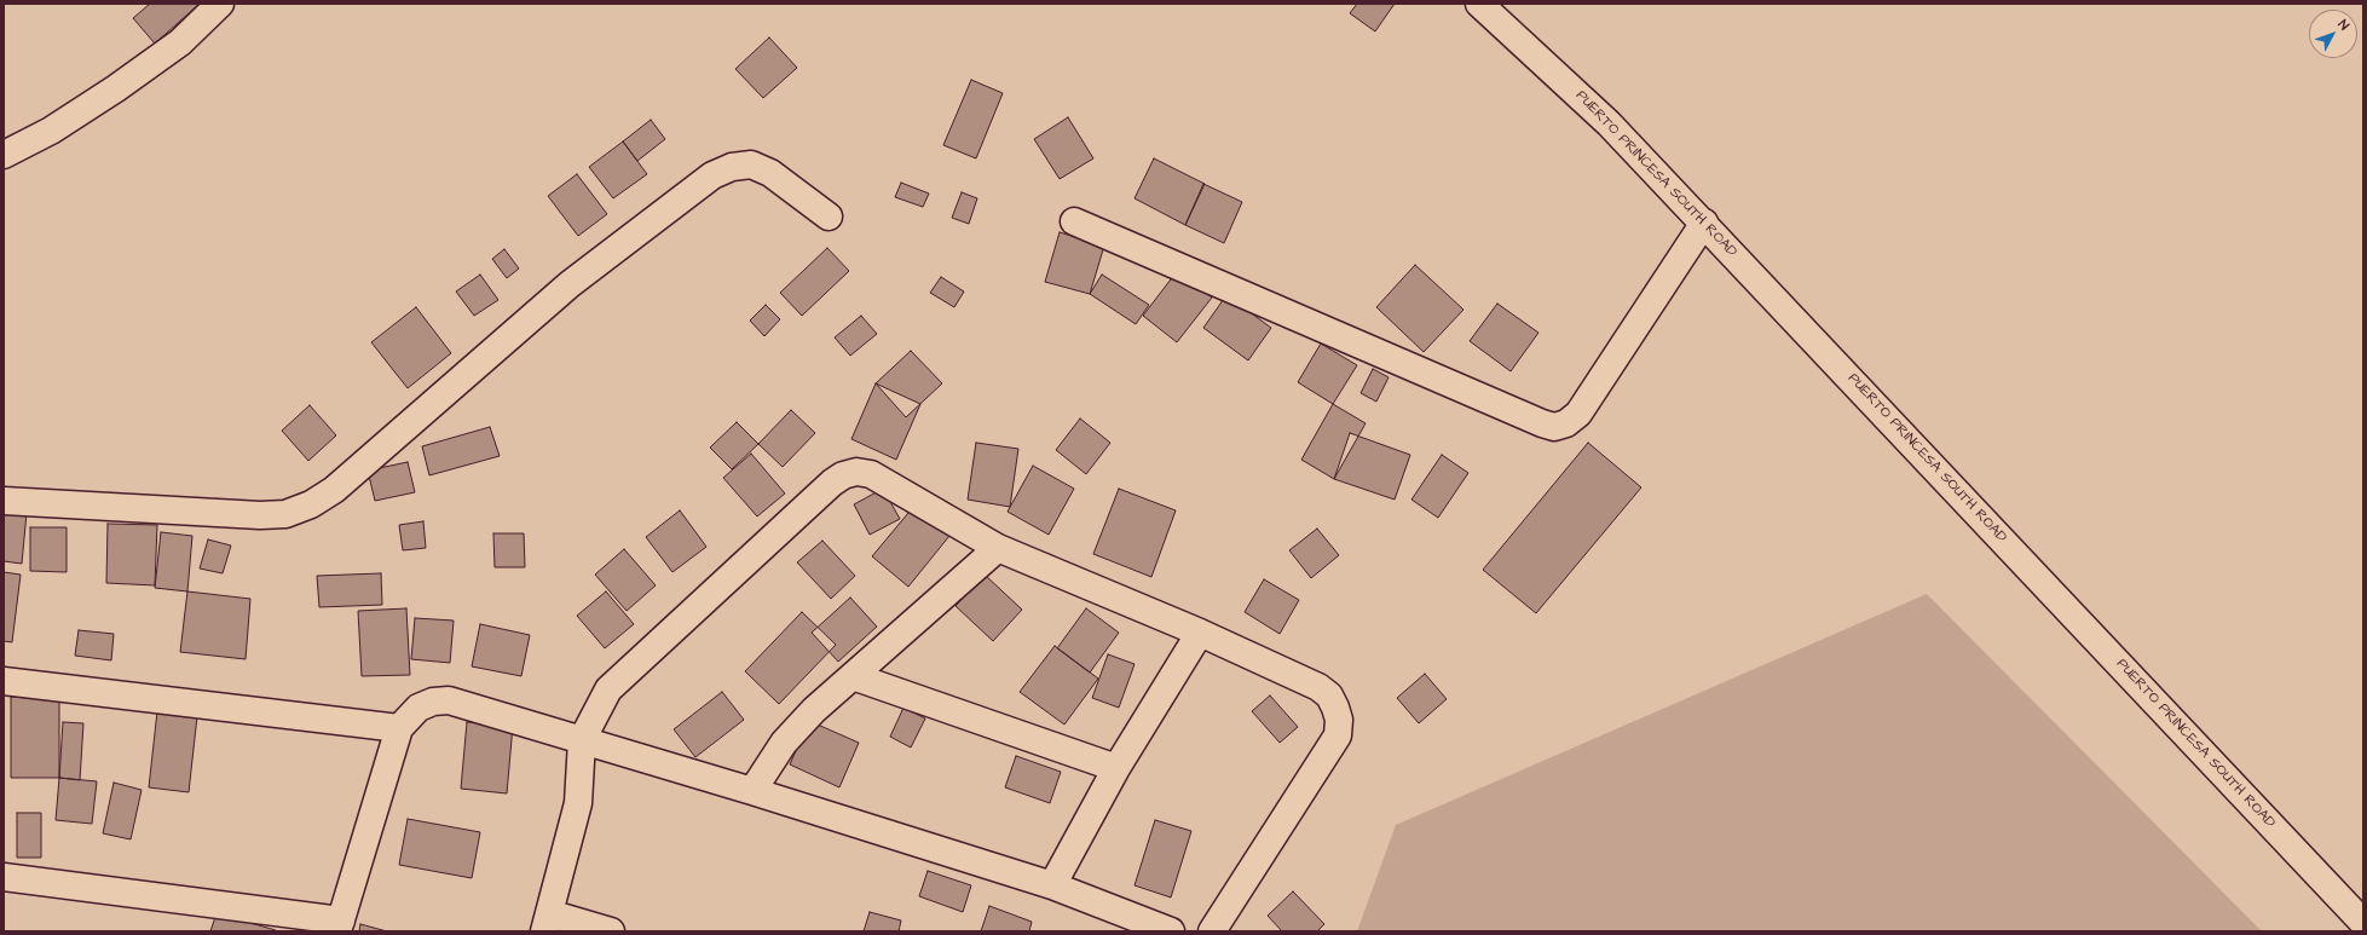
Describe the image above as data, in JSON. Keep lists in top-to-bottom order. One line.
{"streets":{"street":["PUERTO PRINCESA SOUTH ROAD"]},"north":"top right"}
